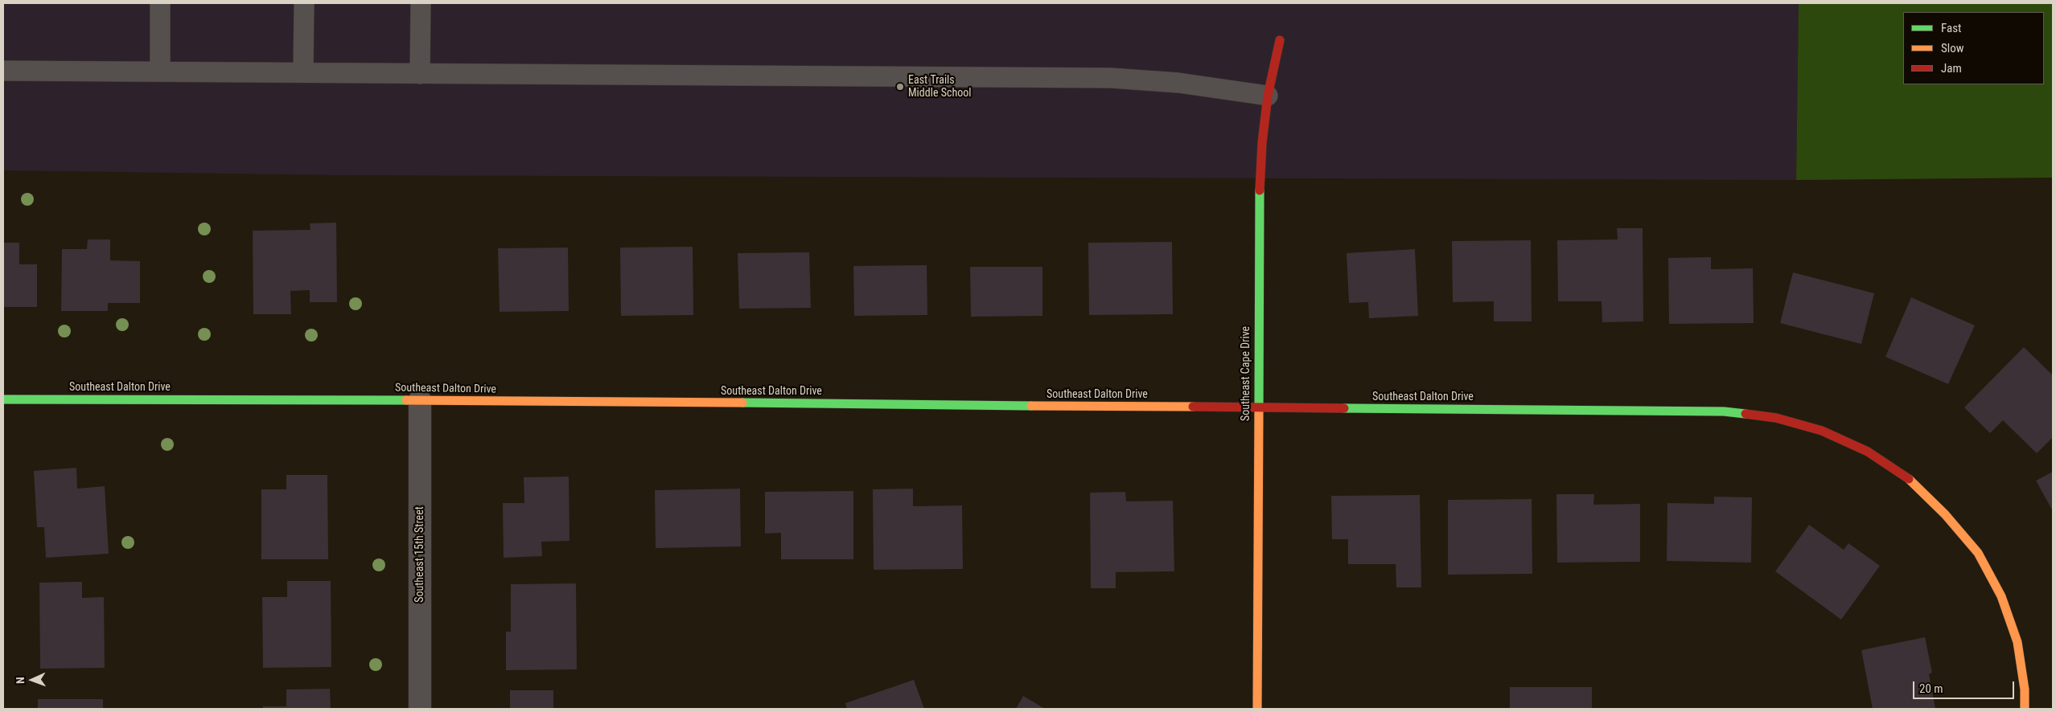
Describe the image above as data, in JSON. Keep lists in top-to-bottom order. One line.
{"streets":{"street":["Southeast Cape Drive","Southeast Dalton Drive","Southeast 15th Street"]},"crossings":[["Southeast Cape Drive","Southeast Dalton Drive"],["Southeast Dalton Drive","Southeast 15th Street"]],"places":["East Trails Middle School"],"legend":["Fast","Slow","Jam"],"scale_bar":"20 m","north":"left"}
